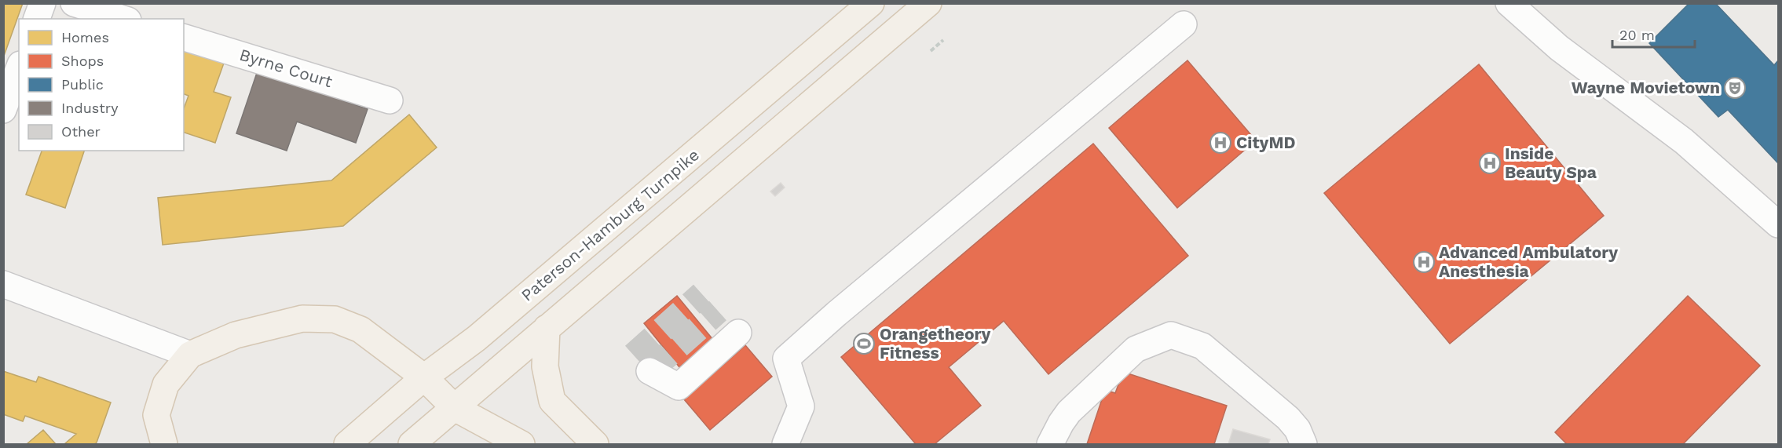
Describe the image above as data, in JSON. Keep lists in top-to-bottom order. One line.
{"streets":{"main road":["Paterson-Hamburg Turnpike"],"street":["Byrne Court"]},"places":{"theatre":["Wayne Movietown"],"hospital":["CityMD","Inside Beauty Spa","Advanced Ambulatory Anesthesia"],"sports":["Orangetheory Fitness"]},"legend":["Homes","Shops","Public","Industry","Other"],"scale_bar":"20 m"}
